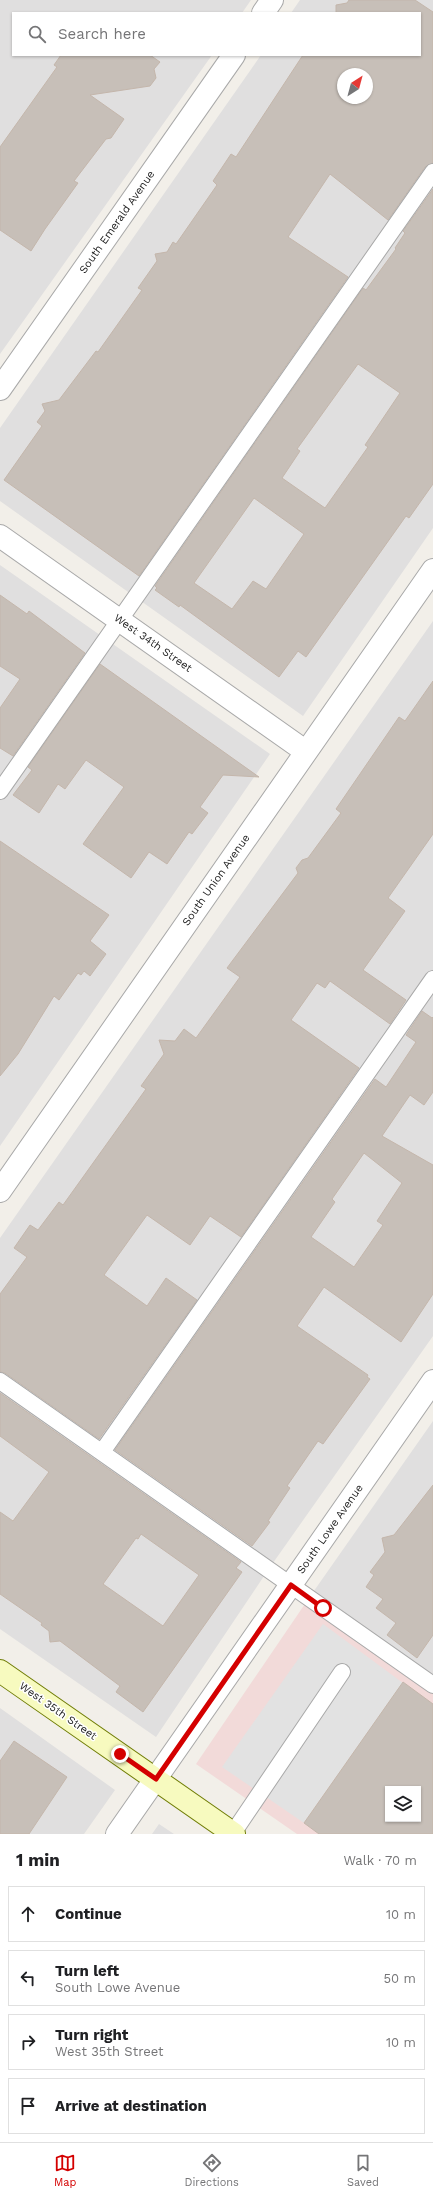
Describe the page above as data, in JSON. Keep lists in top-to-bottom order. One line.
{"streets":{"main road":["West 35th Street"],"street":["South Emerald Avenue","West 34th Street","South Union Avenue","South Lowe Avenue"]},"crossings":[["West 34th Street","South Union Avenue"],["South Lowe Avenue","West 35th Street"]],"north":"top right","page":{"search":"Search here","heading":["1 min","Walk · 70 m"],"list":[["Continue","10 m"],["Turn left","South Lowe Avenue","50 m"],["Turn right","West 35th Street","10 m"],"Arrive at destination"],"nav":["Map","Directions","Saved"]}}
